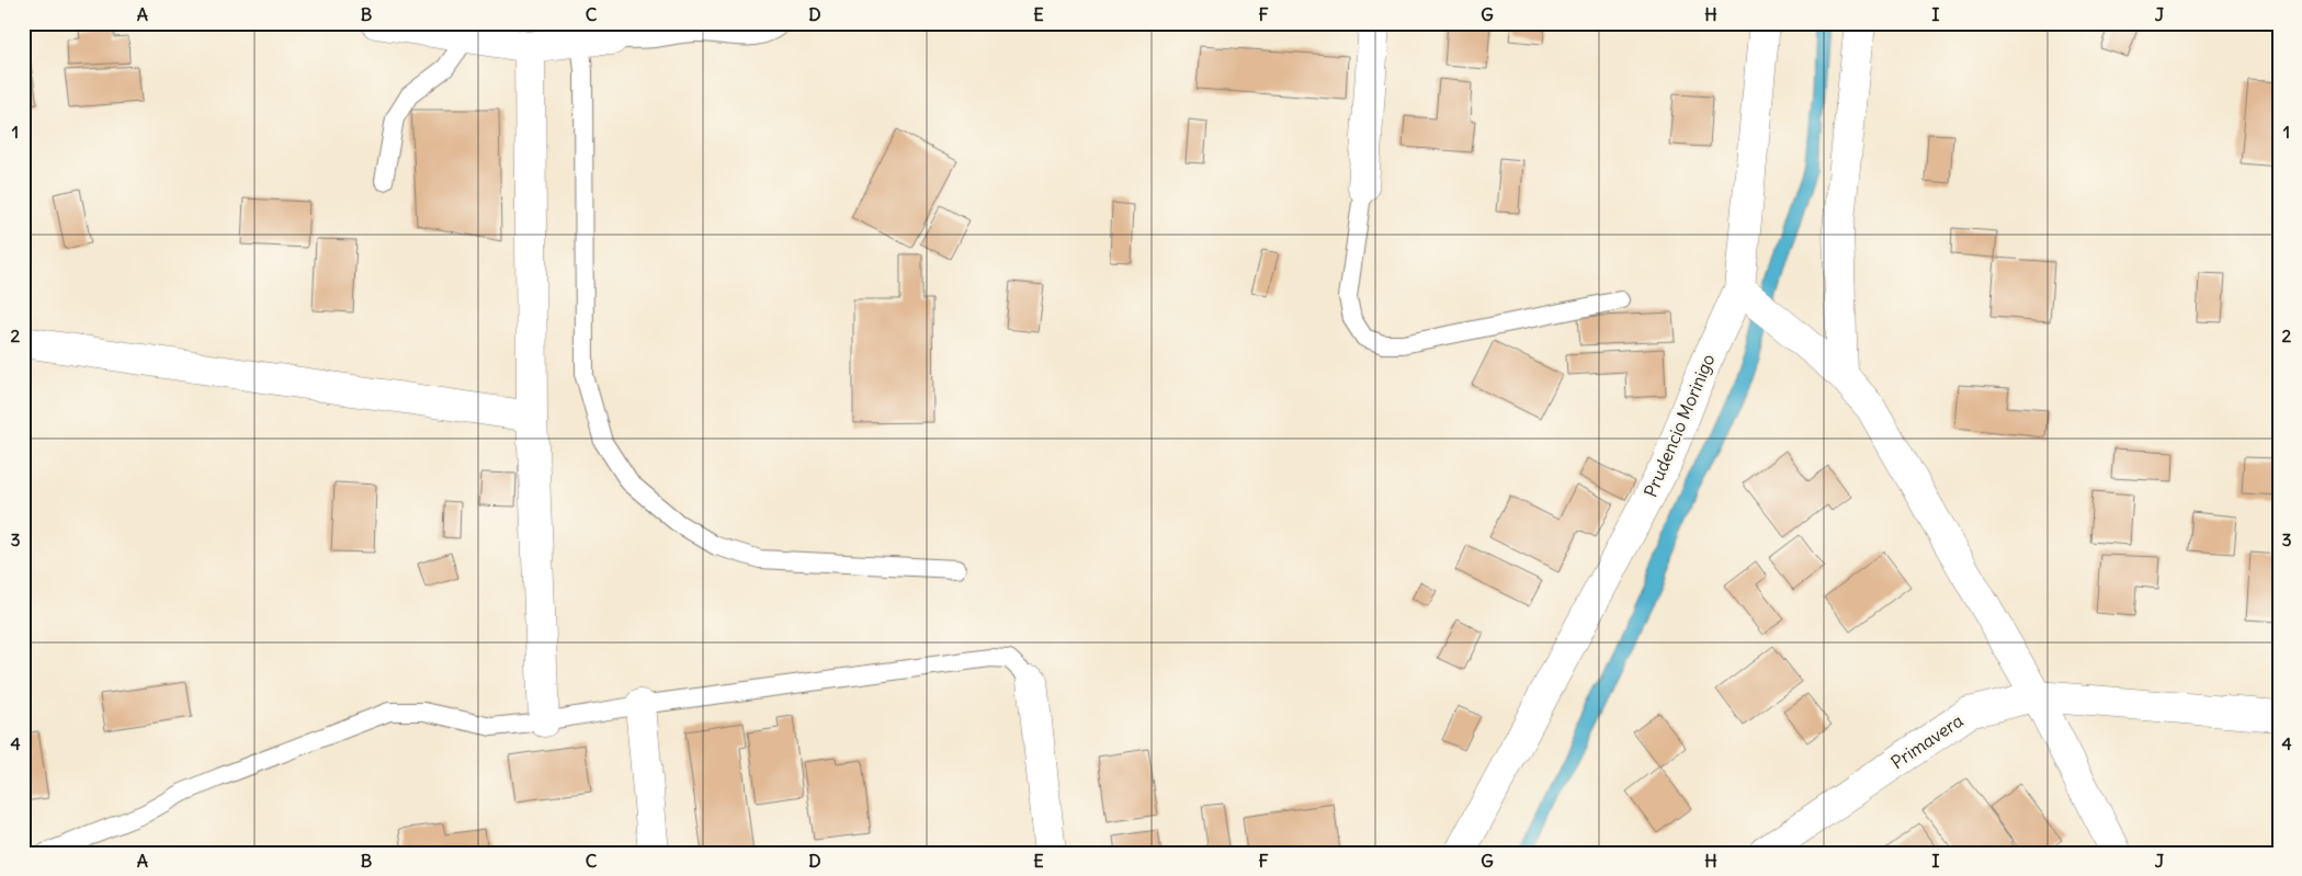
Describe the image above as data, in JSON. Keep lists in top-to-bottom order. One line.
{"streets":{"street":["Prudencio Morinigo","Primavera"]},"grid":{"columns":["A","B","C","D","E","F","G","H","I","J"],"rows":["1","2","3","4"]}}
